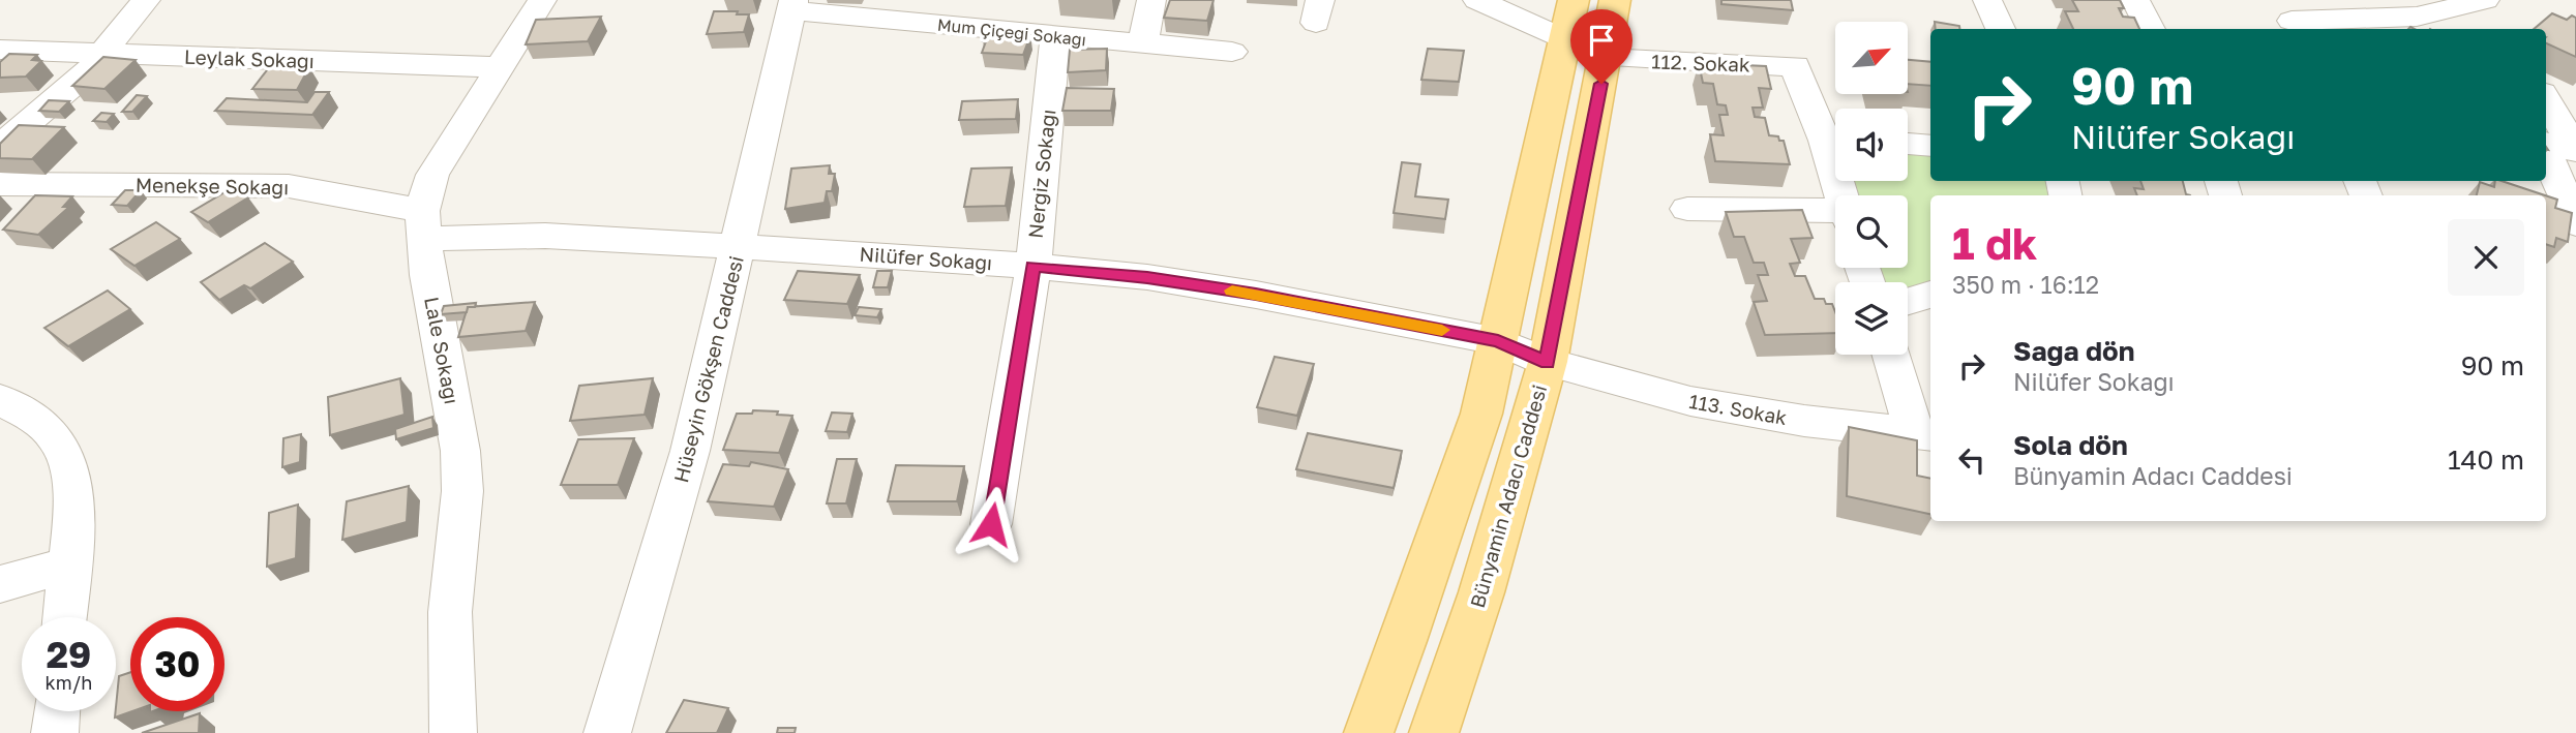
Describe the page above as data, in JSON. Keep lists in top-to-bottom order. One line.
{"streets":{"main road":["Bünyamin Adacı Caddesi"],"street":["Mum Çiçeği Sokağı","Leylak Sokağı","112. Sokak","Nergiz Sokağı","Menekşe Sokağı","Nilüfer Sokağı","Lale Sokağı","Hüseyin Gökşen Caddesi","113. Sokak"]},"crossings":[["Mum Çiçeği Sokağı","Nergiz Sokağı"],["Mum Çiçeği Sokağı","Hüseyin Gökşen Caddesi"],["Leylak Sokağı","Lale Sokağı"],["112. Sokak","Bünyamin Adacı Caddesi"],["Nergiz Sokağı","Nilüfer Sokağı"],["Menekşe Sokağı","Nilüfer Sokağı"],["Menekşe Sokağı","Lale Sokağı"],["Nilüfer Sokağı","Lale Sokağı"],["Nilüfer Sokağı","Hüseyin Gökşen Caddesi"],["Nilüfer Sokağı","113. Sokak"],["Nilüfer Sokağı","Bünyamin Adacı Caddesi"],["113. Sokak","Bünyamin Adacı Caddesi"]],"north":"top right","page":{"turn":["90 m","Nilüfer Sokağı"],"heading":["1 dk","350 m · 16:12"],"list":[{"name":"Sağa dön","note":"Nilüfer Sokağı","value":"90 m"},{"name":"Sola dön","note":"Bünyamin Adacı Caddesi","value":"140 m"}],"speed":"29 km/h","limit":"30"}}
